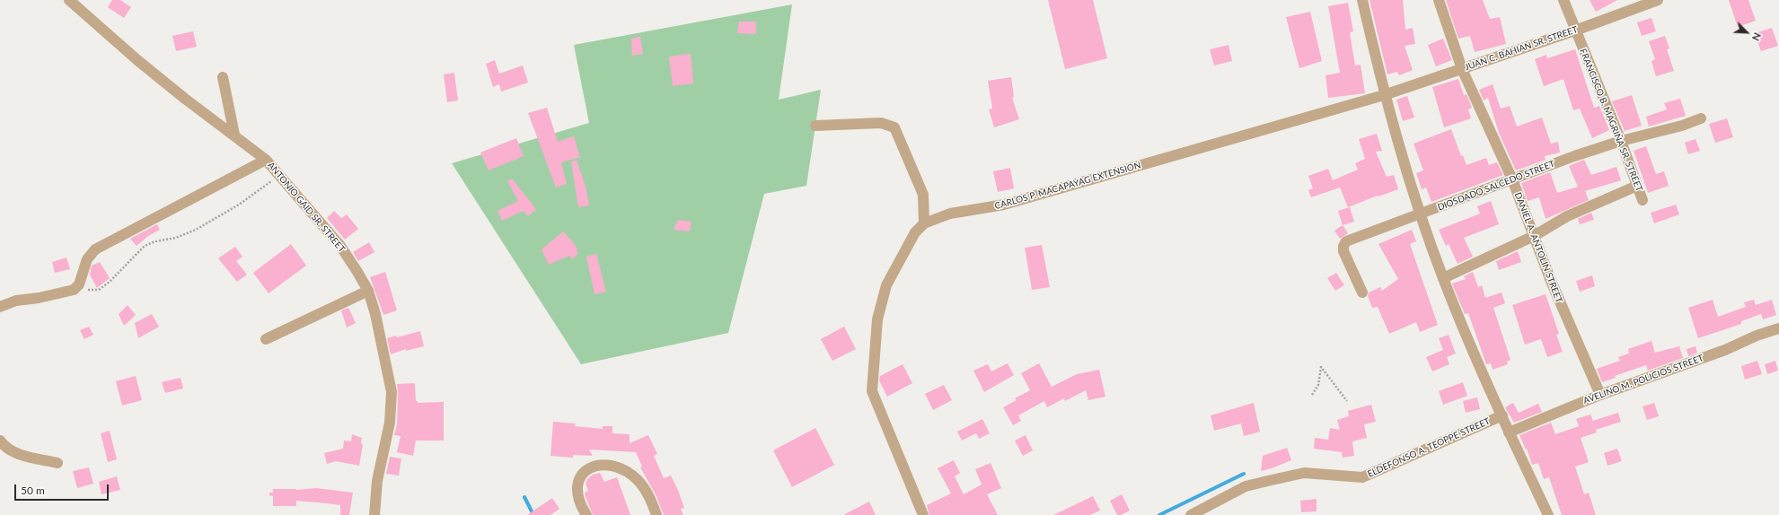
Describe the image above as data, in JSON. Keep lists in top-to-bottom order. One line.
{"streets":{"street":["JUAN C. BAHIAN SR. STREET","FRANCISCO B. MAGRIÑA SR. STREET","CARLOS P. MACAPAYAG EXTENSION","DIOSDADO SALCEDO STREET","ANTONIO GAID SR. STREET","DANIEL A. ANTOLIN STREET","AVELINO M. POLICIOS STREET","ELDEFONSO A. TEOPPE STREET"]},"crossings":[["JUAN C. BAHIAN SR. STREET","FRANCISCO B. MAGRIÑA SR. STREET"],["JUAN C. BAHIAN SR. STREET","CARLOS P. MACAPAYAG EXTENSION"],["JUAN C. BAHIAN SR. STREET","DANIEL A. ANTOLIN STREET"],["FRANCISCO B. MAGRIÑA SR. STREET","DIOSDADO SALCEDO STREET"],["DIOSDADO SALCEDO STREET","DANIEL A. ANTOLIN STREET"],["DANIEL A. ANTOLIN STREET","AVELINO M. POLICIOS STREET"]],"scale_bar":"50 m","north":"bottom right"}
